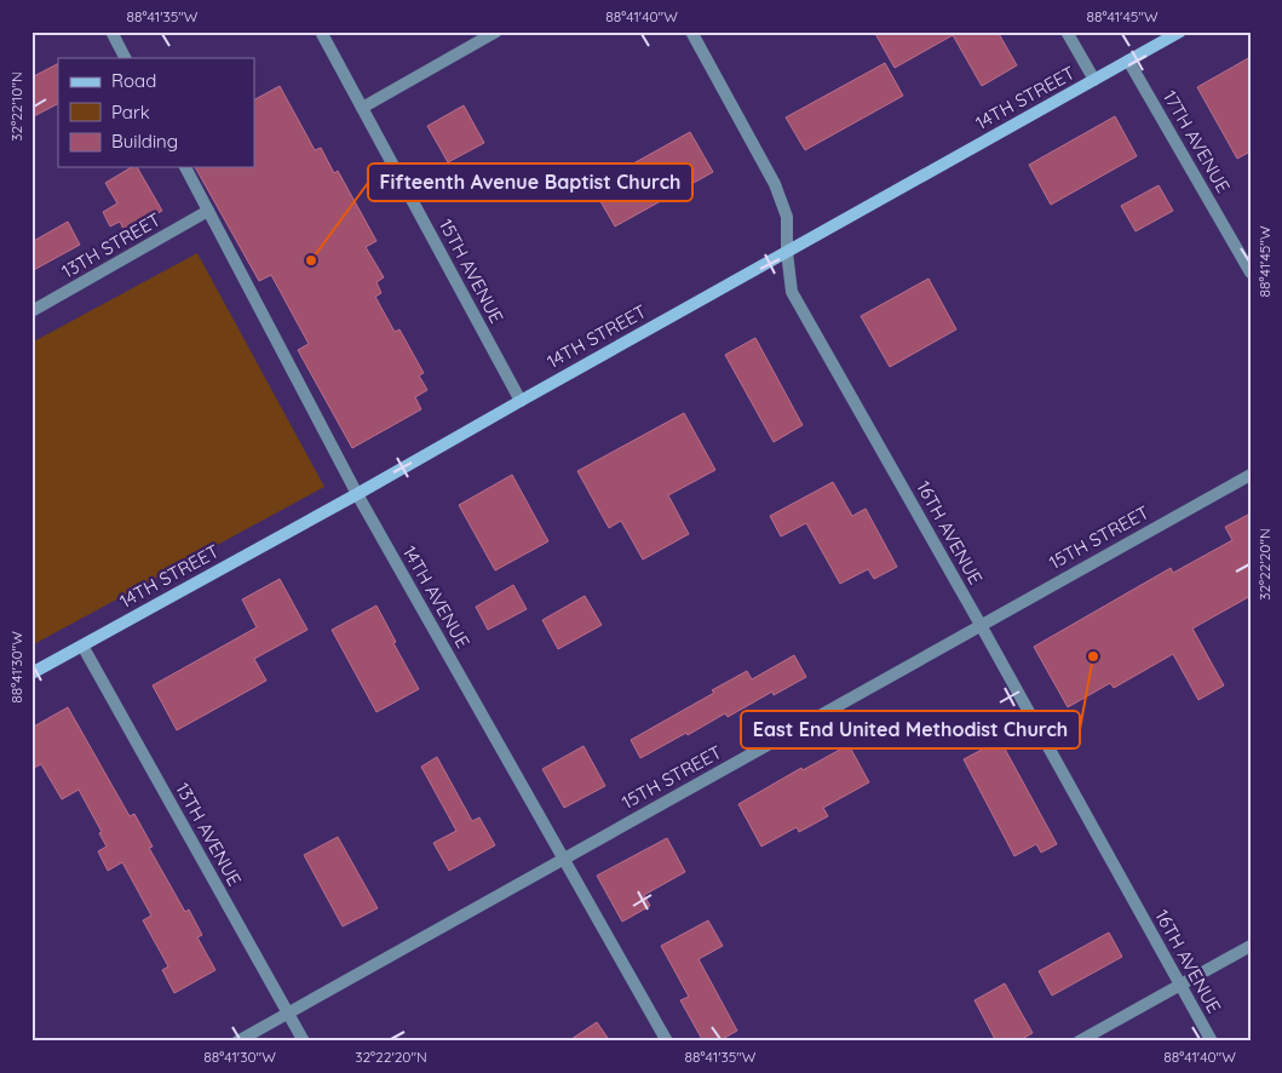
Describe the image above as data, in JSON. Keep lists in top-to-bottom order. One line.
{"streets":{"main road":["14TH STREET"],"street":["17TH AVENUE","13TH STREET","15TH AVENUE","16TH AVENUE","15TH STREET","14TH AVENUE","13TH AVENUE"]},"crossings":[["14TH STREET","17TH AVENUE"],["14TH STREET","15TH AVENUE"],["14TH STREET","16TH AVENUE"],["14TH STREET","14TH AVENUE"],["14TH STREET","13TH AVENUE"],["13TH STREET","14TH AVENUE"],["16TH AVENUE","15TH STREET"],["15TH STREET","14TH AVENUE"],["15TH STREET","13TH AVENUE"]],"places":["Fifteenth Avenue Baptist Church","East End United Methodist Church"],"legend":["Road","Park","Building"],"coordinates":["88°41'35\"W","88°41'40\"W","88°41'45\"W","32°22'10\"N","32°22'20\"N","88°41'30\"W"]}
